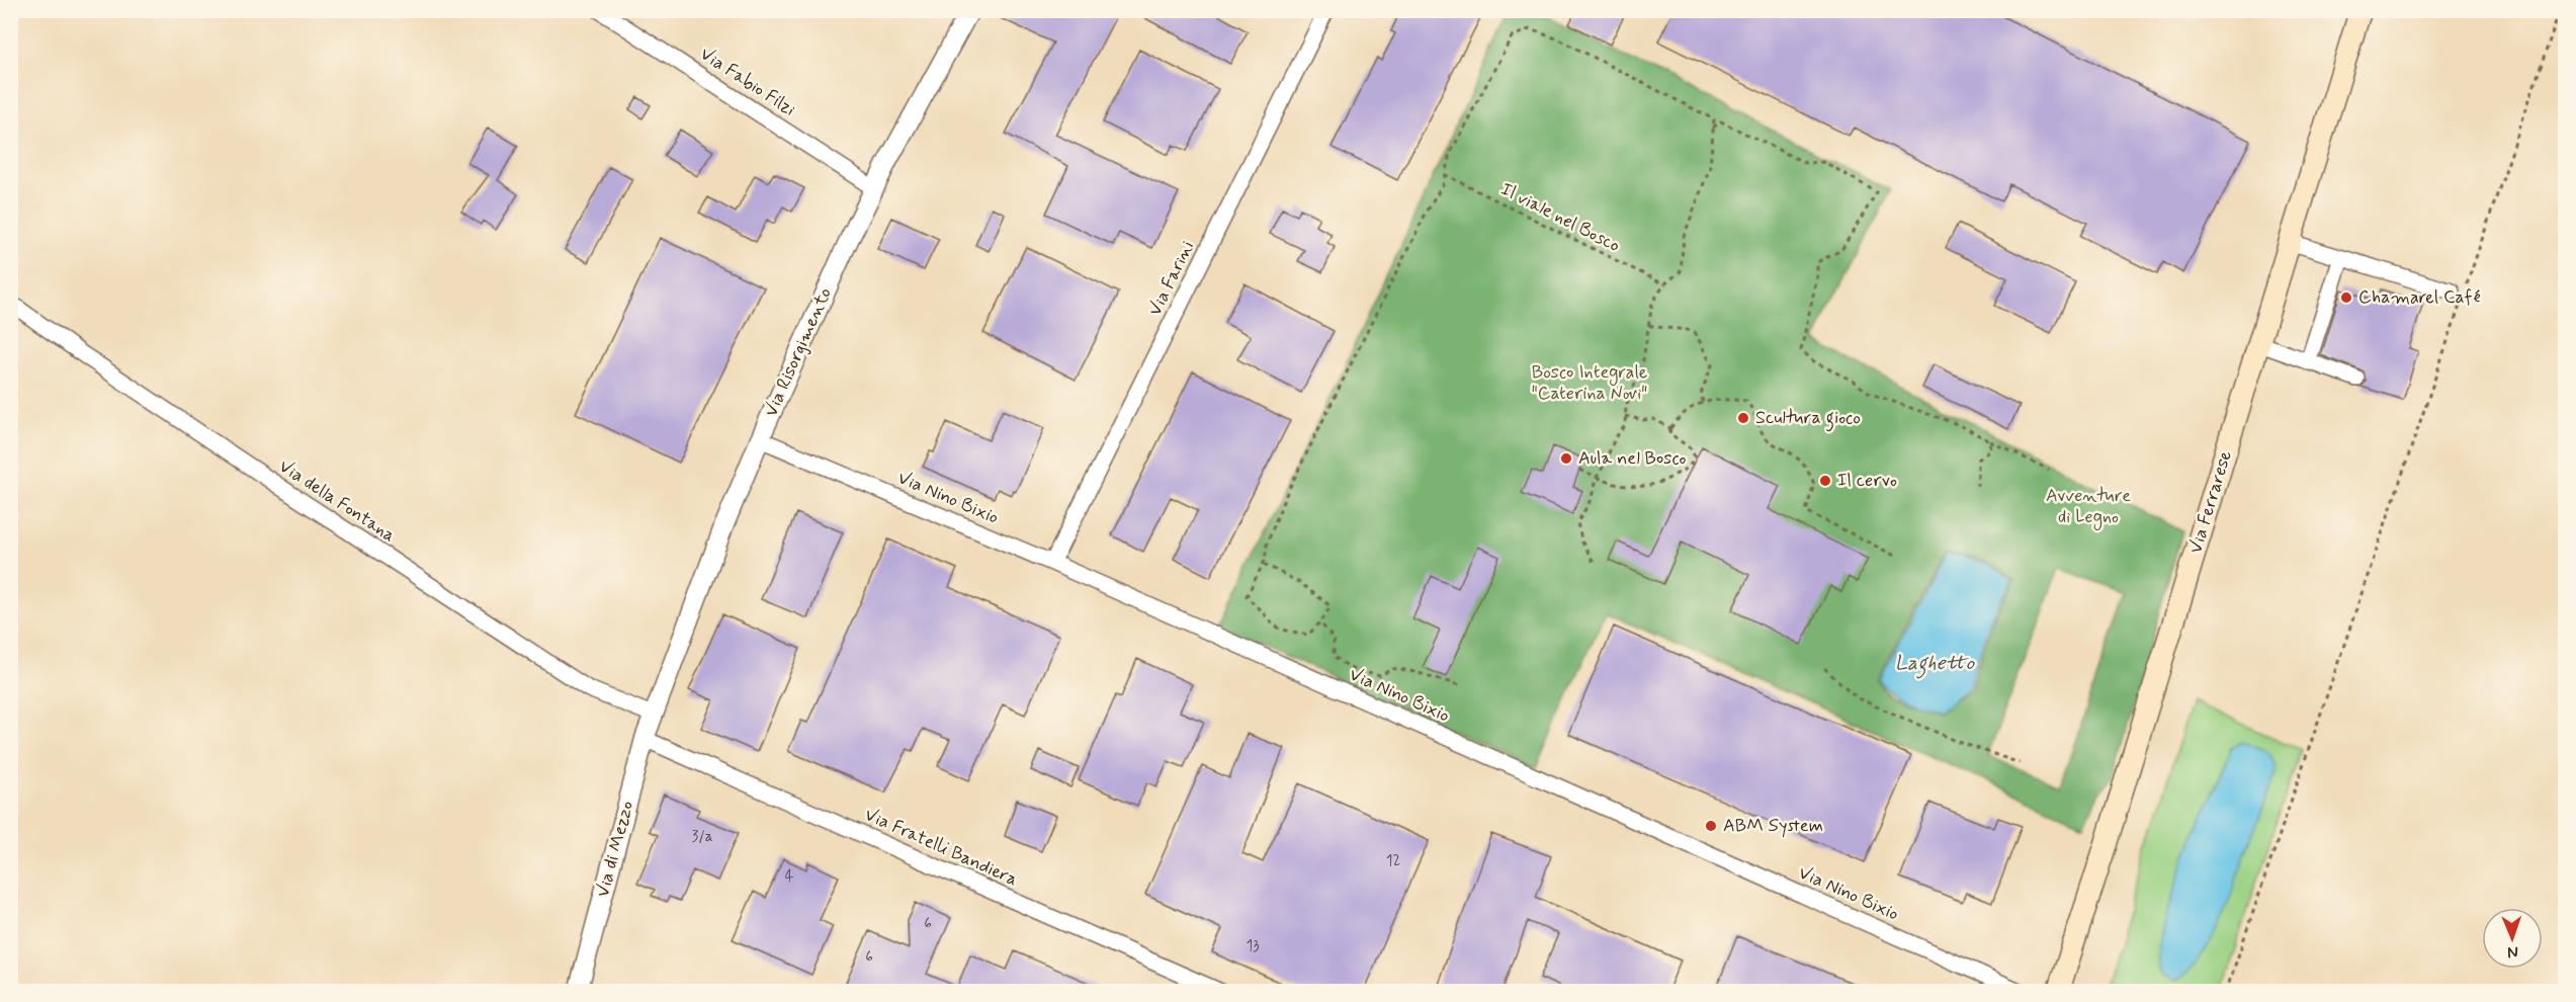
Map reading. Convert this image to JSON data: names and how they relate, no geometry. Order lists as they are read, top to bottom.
{
  "streets": {
    "main road": ["Via Ferrarese"],
    "street": [
      "Via Fabio Filzi",
      "Via Farini",
      "Via Risorgimento",
      "Via Nino Bixio",
      "Via della Fontana",
      "Via Fratelli Bandiera",
      "Via di Mezzo"
    ],
    "path": ["Il viale nel Bosco"]
  },
  "crossings": [
    ["Via Fabio Filzi", "Via Risorgimento"],
    ["Via Farini", "Via Nino Bixio"],
    ["Via Risorgimento", "Via Nino Bixio"],
    ["Via Risorgimento", "Via della Fontana"],
    ["Via Risorgimento", "Via di Mezzo"],
    ["Via della Fontana", "Via di Mezzo"],
    ["Via Fratelli Bandiera", "Via di Mezzo"]
  ],
  "water": ["Laghetto"],
  "parks": ["Bosco Integrale \"Caterina Novi\"", "Avventure di Legno"],
  "places": [
    "Chamarel Café",
    "Scultura gioco",
    "Aula nel Bosco",
    "Il cervo",
    "ABM System"
  ],
  "house_numbers": [
    "3/a",
    "12",
    "4",
    "6",
    "13",
    "6"
  ],
  "north": "bottom"
}
